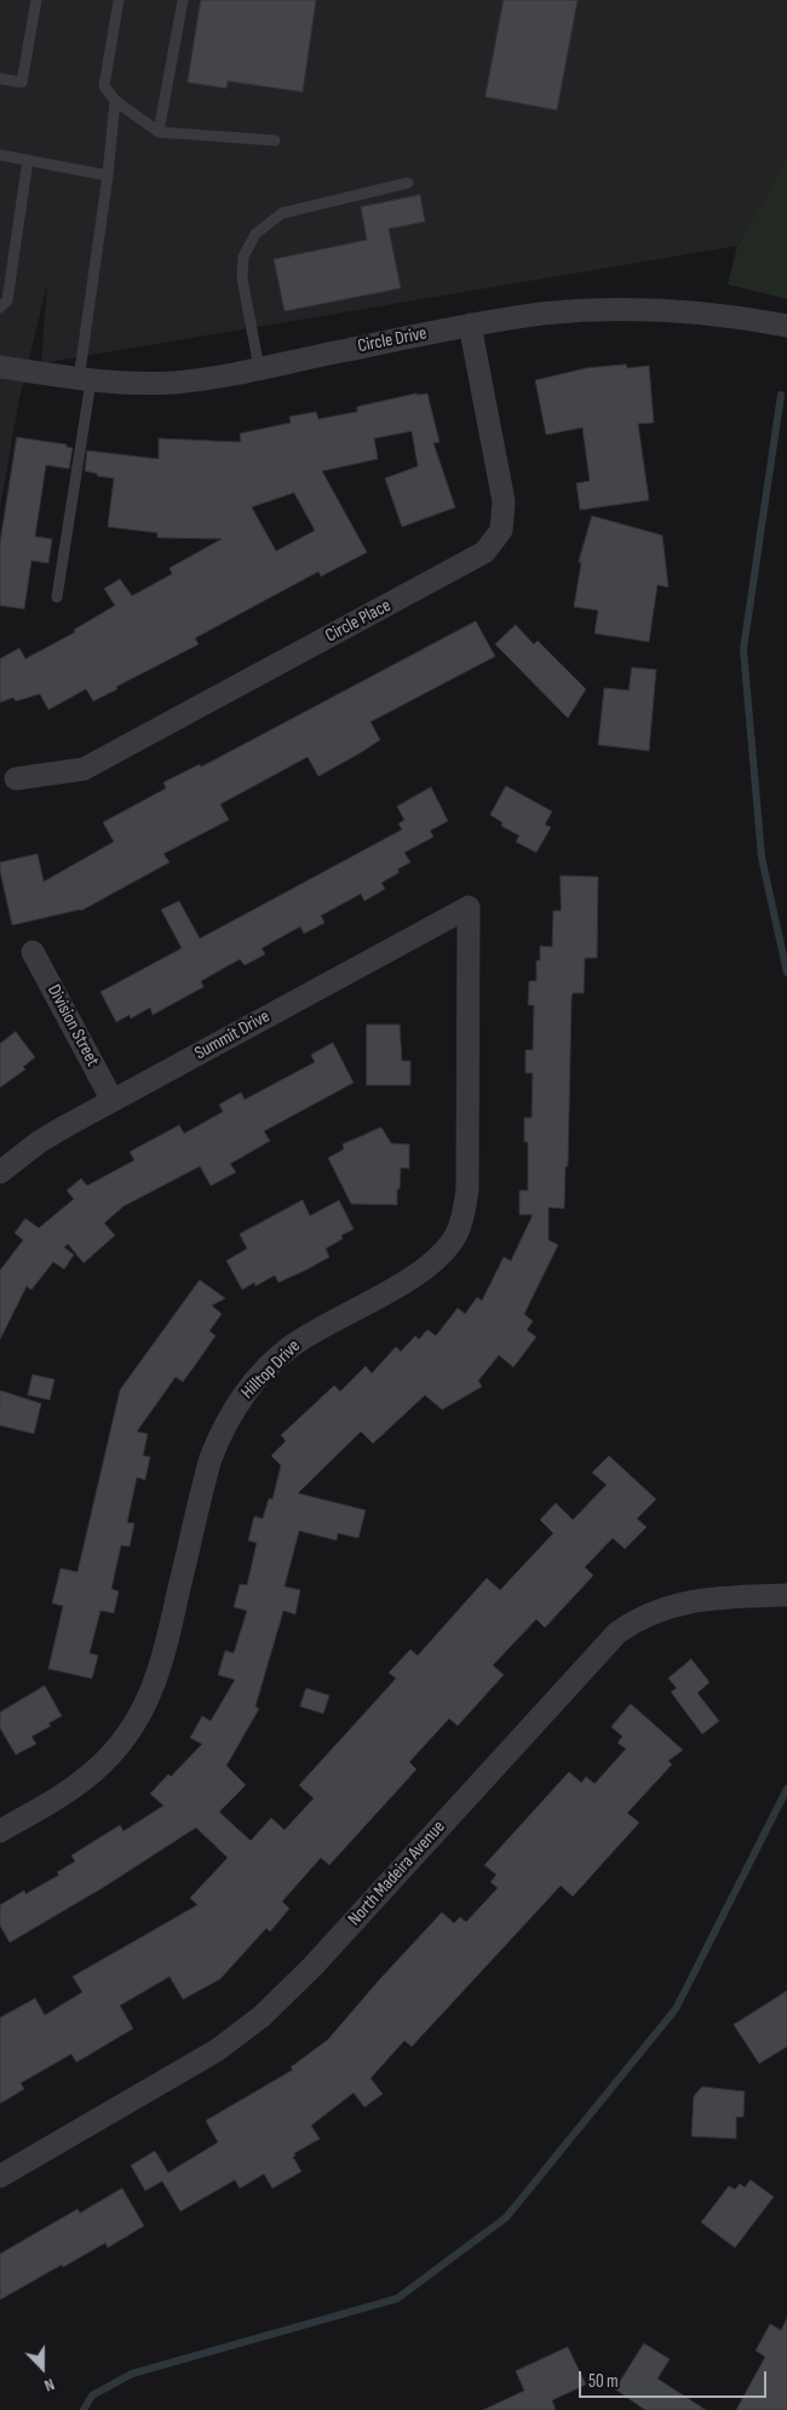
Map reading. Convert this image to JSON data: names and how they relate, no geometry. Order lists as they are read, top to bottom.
{
  "streets": {
    "street": [
      "Circle Drive",
      "Circle Place",
      "Division Street",
      "Summit Drive",
      "Hilltop Drive",
      "North Madeira Avenue"
    ]
  },
  "crossings": [
    ["Circle Drive", "Circle Place"],
    ["Division Street", "Summit Drive"],
    ["Summit Drive", "Hilltop Drive"]
  ],
  "scale_bar": "50 m",
  "north": "bottom"
}
